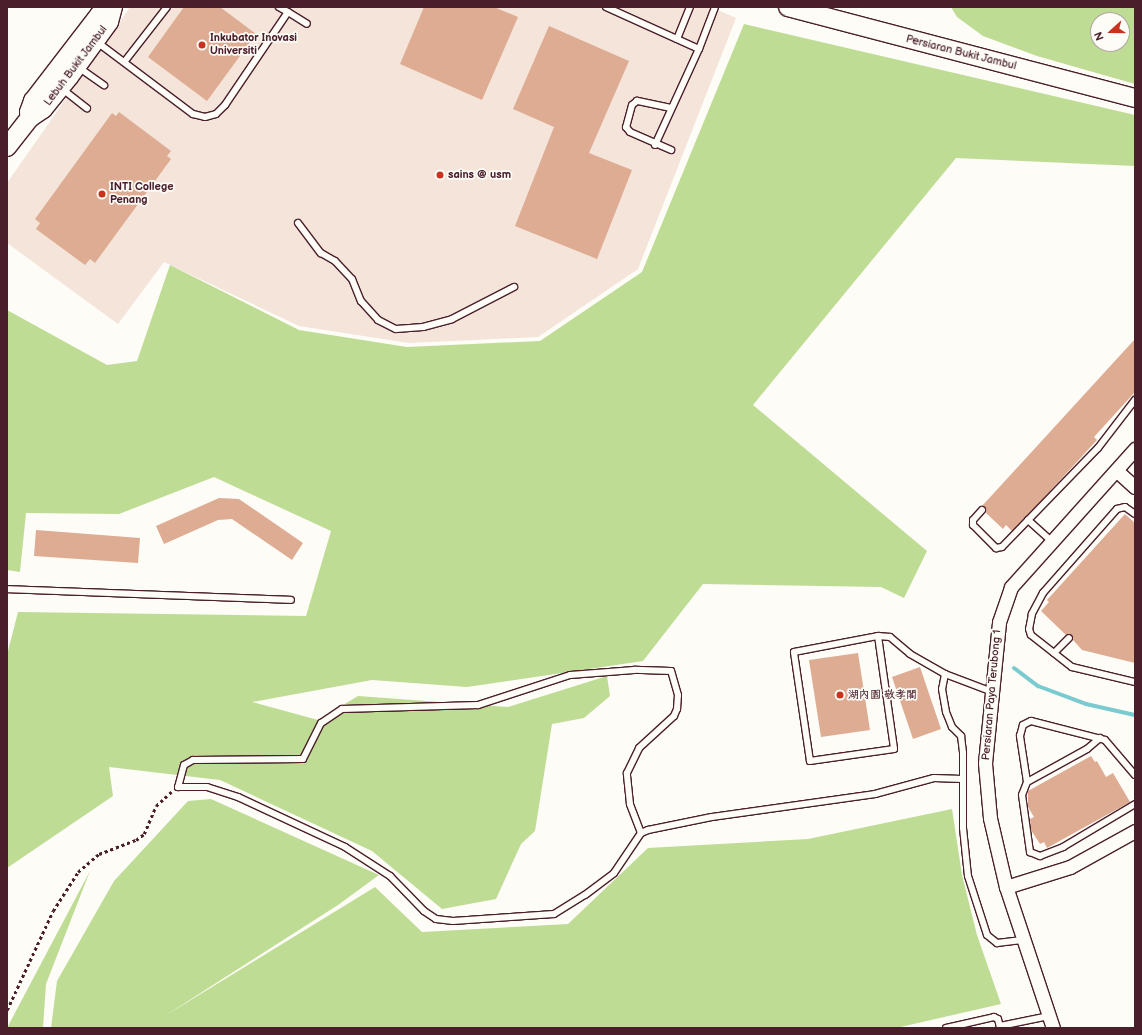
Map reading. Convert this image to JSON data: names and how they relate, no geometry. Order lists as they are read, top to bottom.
{
  "streets": {
    "street": ["Persiaran Bukit Jambul", "Lebuh Bukit Jambul", "Persiaran Paya Terubong 1"]
  },
  "places": [
    "Inkubator Inovasi Universiti",
    "sains @ usm",
    "INTI College Penang",
    "湖內園 敬孝閣"
  ],
  "north": "left"
}
